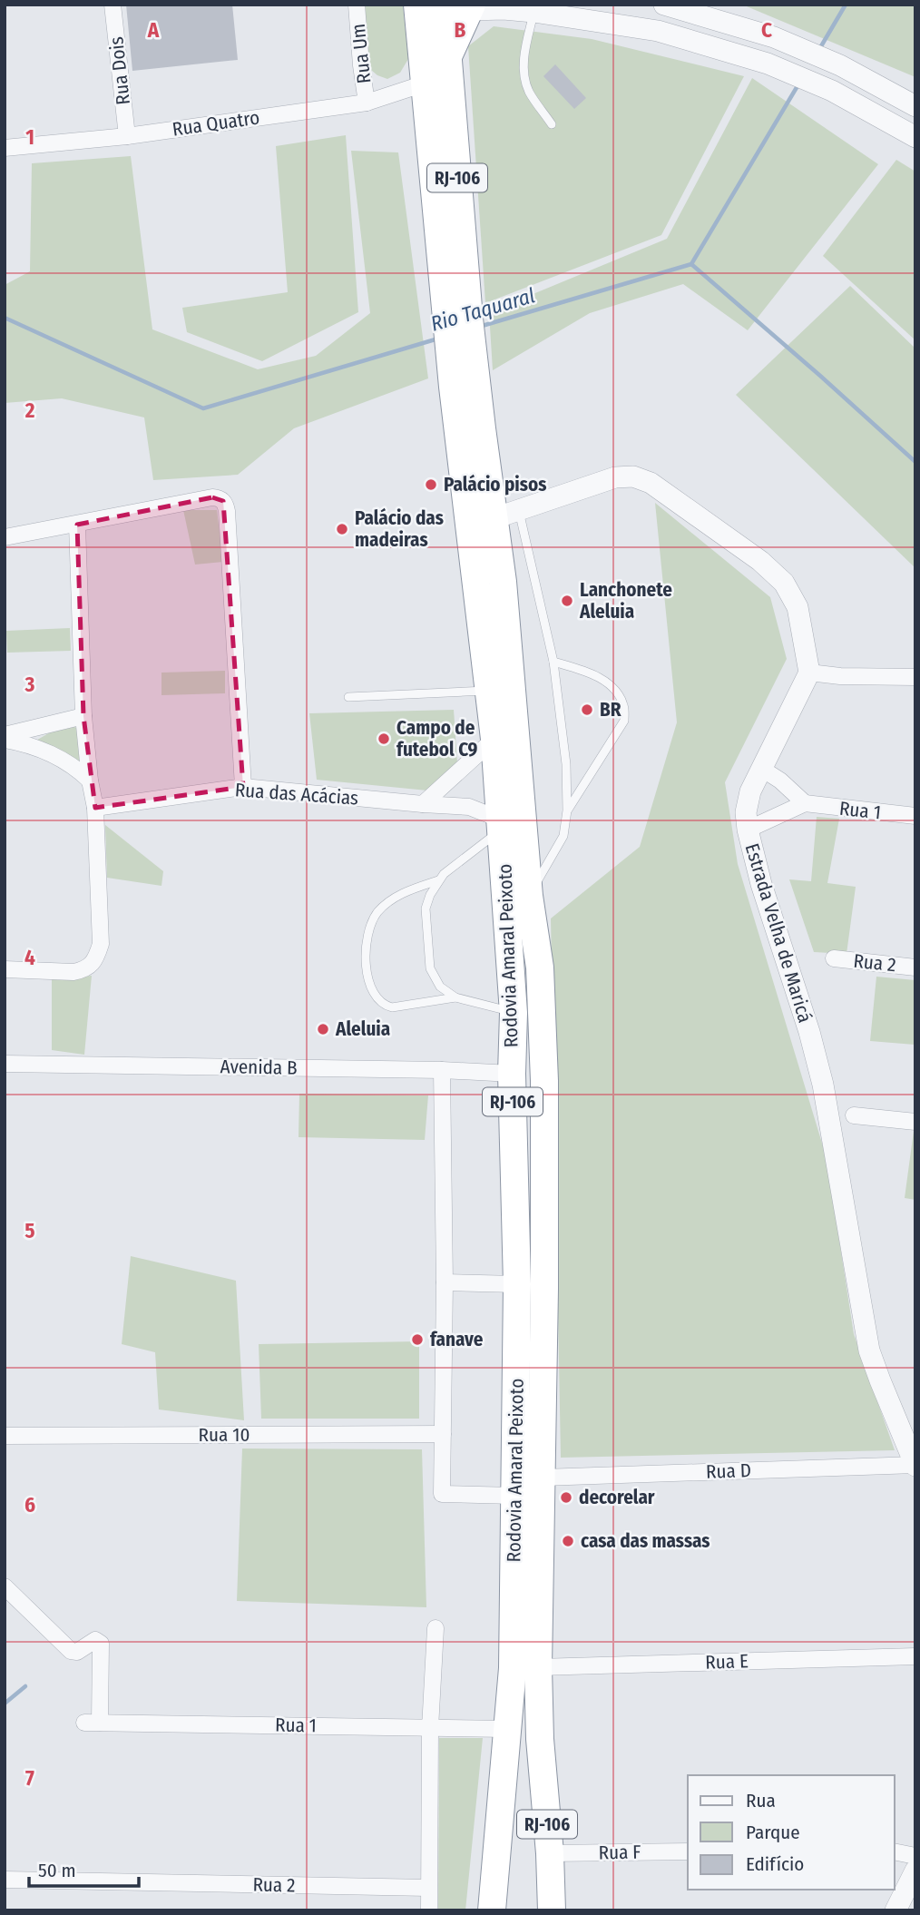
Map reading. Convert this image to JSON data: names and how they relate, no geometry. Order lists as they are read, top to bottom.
{
  "streets": {
    "highway": ["RJ-106", "Rodovia Amaral Peixoto"],
    "street": [
      "Rua Um",
      "Rua Dois",
      "Rua Quatro",
      "Rua das Acácias",
      "Rua 1",
      "Estrada Velha de Maricá",
      "Rua 2",
      "Avenida B",
      "Rua 10",
      "Rua D",
      "Rua E",
      "Rua F"
    ]
  },
  "crossings": [
    ["Rua Um", "Rua Quatro"],
    ["Rua Dois", "Rua Quatro"],
    ["Rua Quatro", "Rodovia Amaral Peixoto"],
    ["Rua das Acácias", "Rodovia Amaral Peixoto"],
    ["Rua 1", "Rodovia Amaral Peixoto"],
    ["Estrada Velha de Maricá", "Rua D"],
    ["Rodovia Amaral Peixoto", "Avenida B"],
    ["Rodovia Amaral Peixoto", "Rua D"],
    ["Rodovia Amaral Peixoto", "Rua E"],
    ["Rodovia Amaral Peixoto", "Rua F"]
  ],
  "water": ["Rio Taquaral"],
  "places": [
    "Palácio pisos",
    "Palácio das madeiras",
    "Lanchonete Aleluia",
    "BR",
    "Campo de futebol C9",
    "Aleluia",
    "fanave",
    "decorelar",
    "casa das massas"
  ],
  "legend": ["Rua", "Parque", "Edifício"],
  "scale_bar": "50 m",
  "grid": {
    "columns": ["A", "B", "C"],
    "rows": [
      "1",
      "2",
      "3",
      "4",
      "5",
      "6",
      "7"
    ]
  }
}
